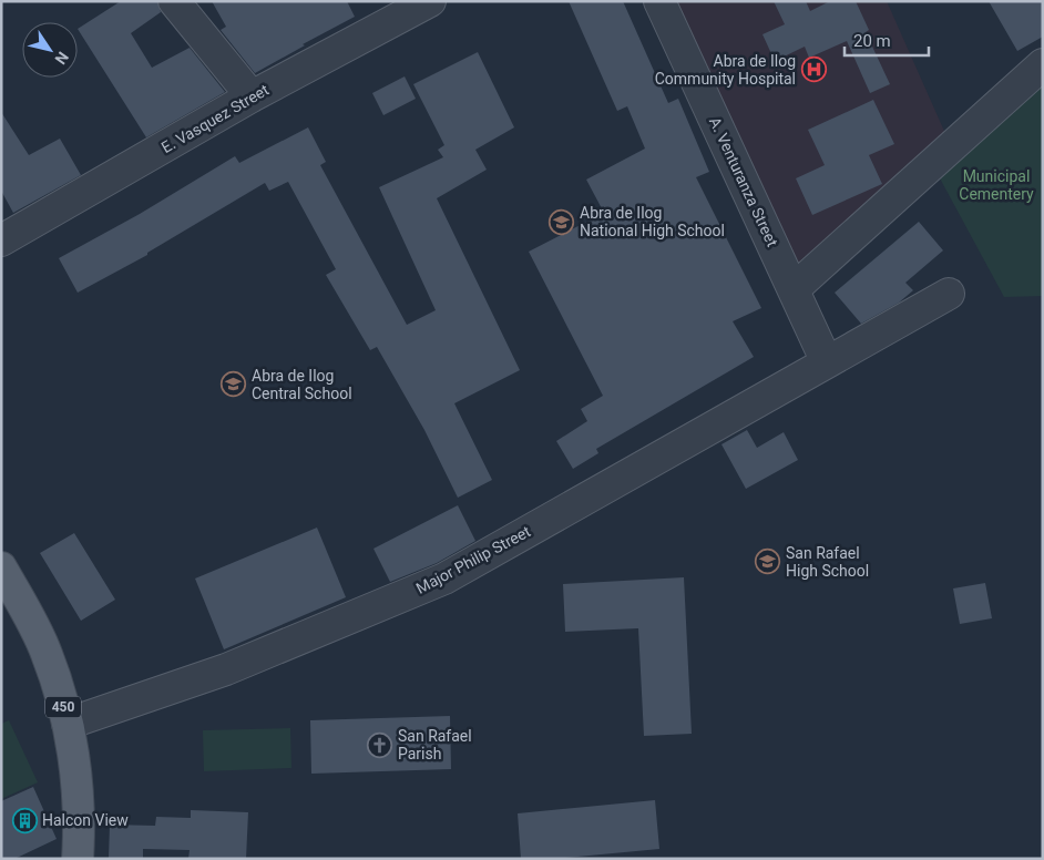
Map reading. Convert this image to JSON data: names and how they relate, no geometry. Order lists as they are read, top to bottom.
{
  "streets": {
    "main road": ["450"],
    "street": ["E. Vasquez Street", "A. Venturanza Street", "Major Philip Street"]
  },
  "crossings": [
    ["A. Venturanza Street", "Major Philip Street"],
    ["Major Philip Street", "450"]
  ],
  "parks": ["Municipal Cementery"],
  "places": {
    "hospital": ["Abra de Ilog Community Hospital"],
    "school or university": ["Abra de Ilog National High School", "Abra de Ilog Central School", "San Rafael High School"],
    "church": ["San Rafael Parish"],
    "building": ["Halcon View"]
  },
  "scale_bar": "20 m",
  "north": "bottom right"
}
